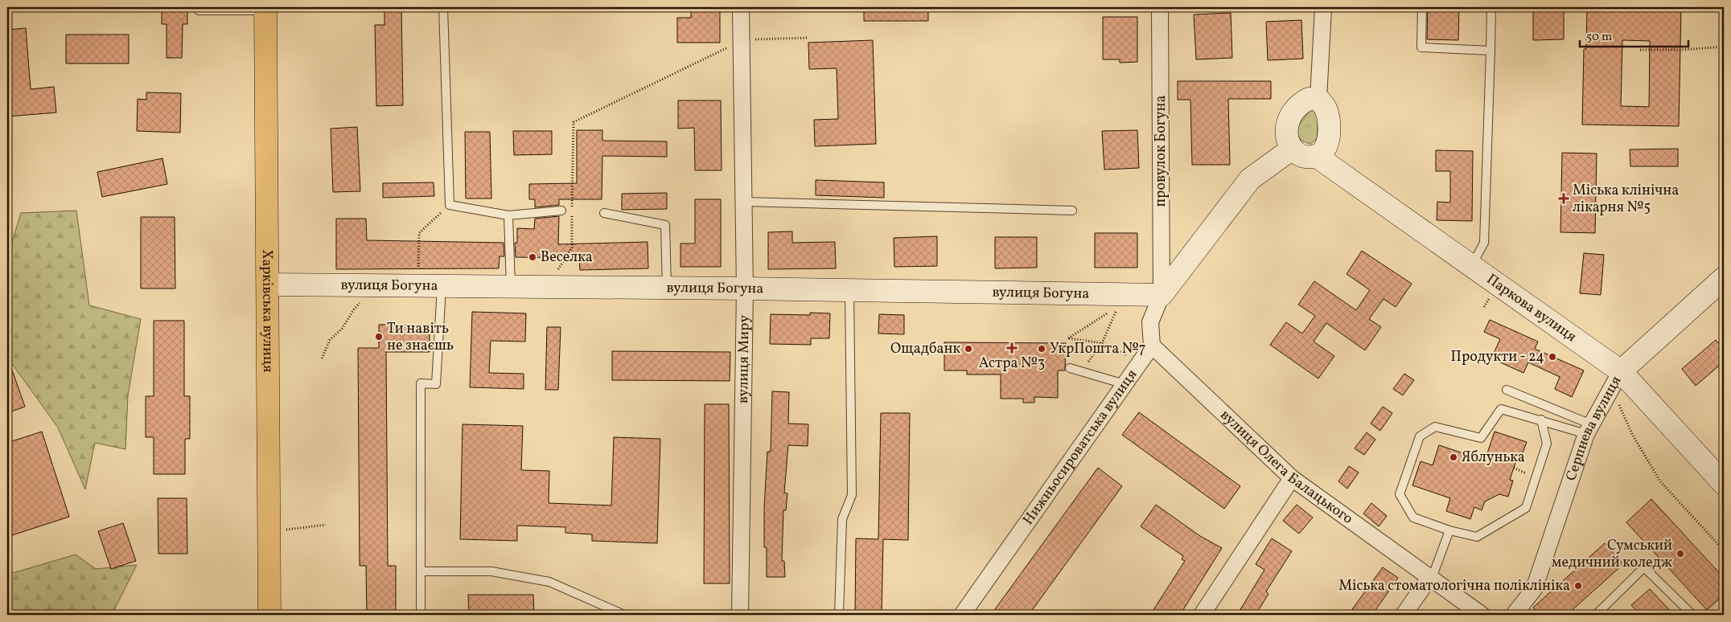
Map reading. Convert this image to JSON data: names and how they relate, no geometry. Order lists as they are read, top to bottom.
{
  "streets": {
    "main road": [
      "вулиця Богуна",
      "Паркова вулиця",
      "Харківська вулиця",
      "Серпнева вулиця"
    ],
    "street": [
      "провулок Богуна",
      "вулиця Миру",
      "Нижньосироватська вулиця",
      "вулиця Олега Балацького"
    ]
  },
  "crossings": [
    ["провулок Богуна", "вулиця Богуна"],
    ["вулиця Богуна", "Харківська вулиця"],
    ["вулиця Богуна", "вулиця Миру"],
    ["Паркова вулиця", "Серпнева вулиця"],
    ["Нижньосироватська вулиця", "вулиця Олега Балацького"]
  ],
  "places": {
    "health": ["Міська клінічна лікарня №5", "Астра №3"],
    "other": [
      "Веселка",
      "Ти навіть не знаєшь",
      "Ощадбанк",
      "УкрПошта №7",
      "Продукти - 24",
      "Яблунька",
      "Сумський медичний коледж",
      "Міська стоматологічна поліклініка"
    ]
  },
  "scale_bar": "50 m"
}
